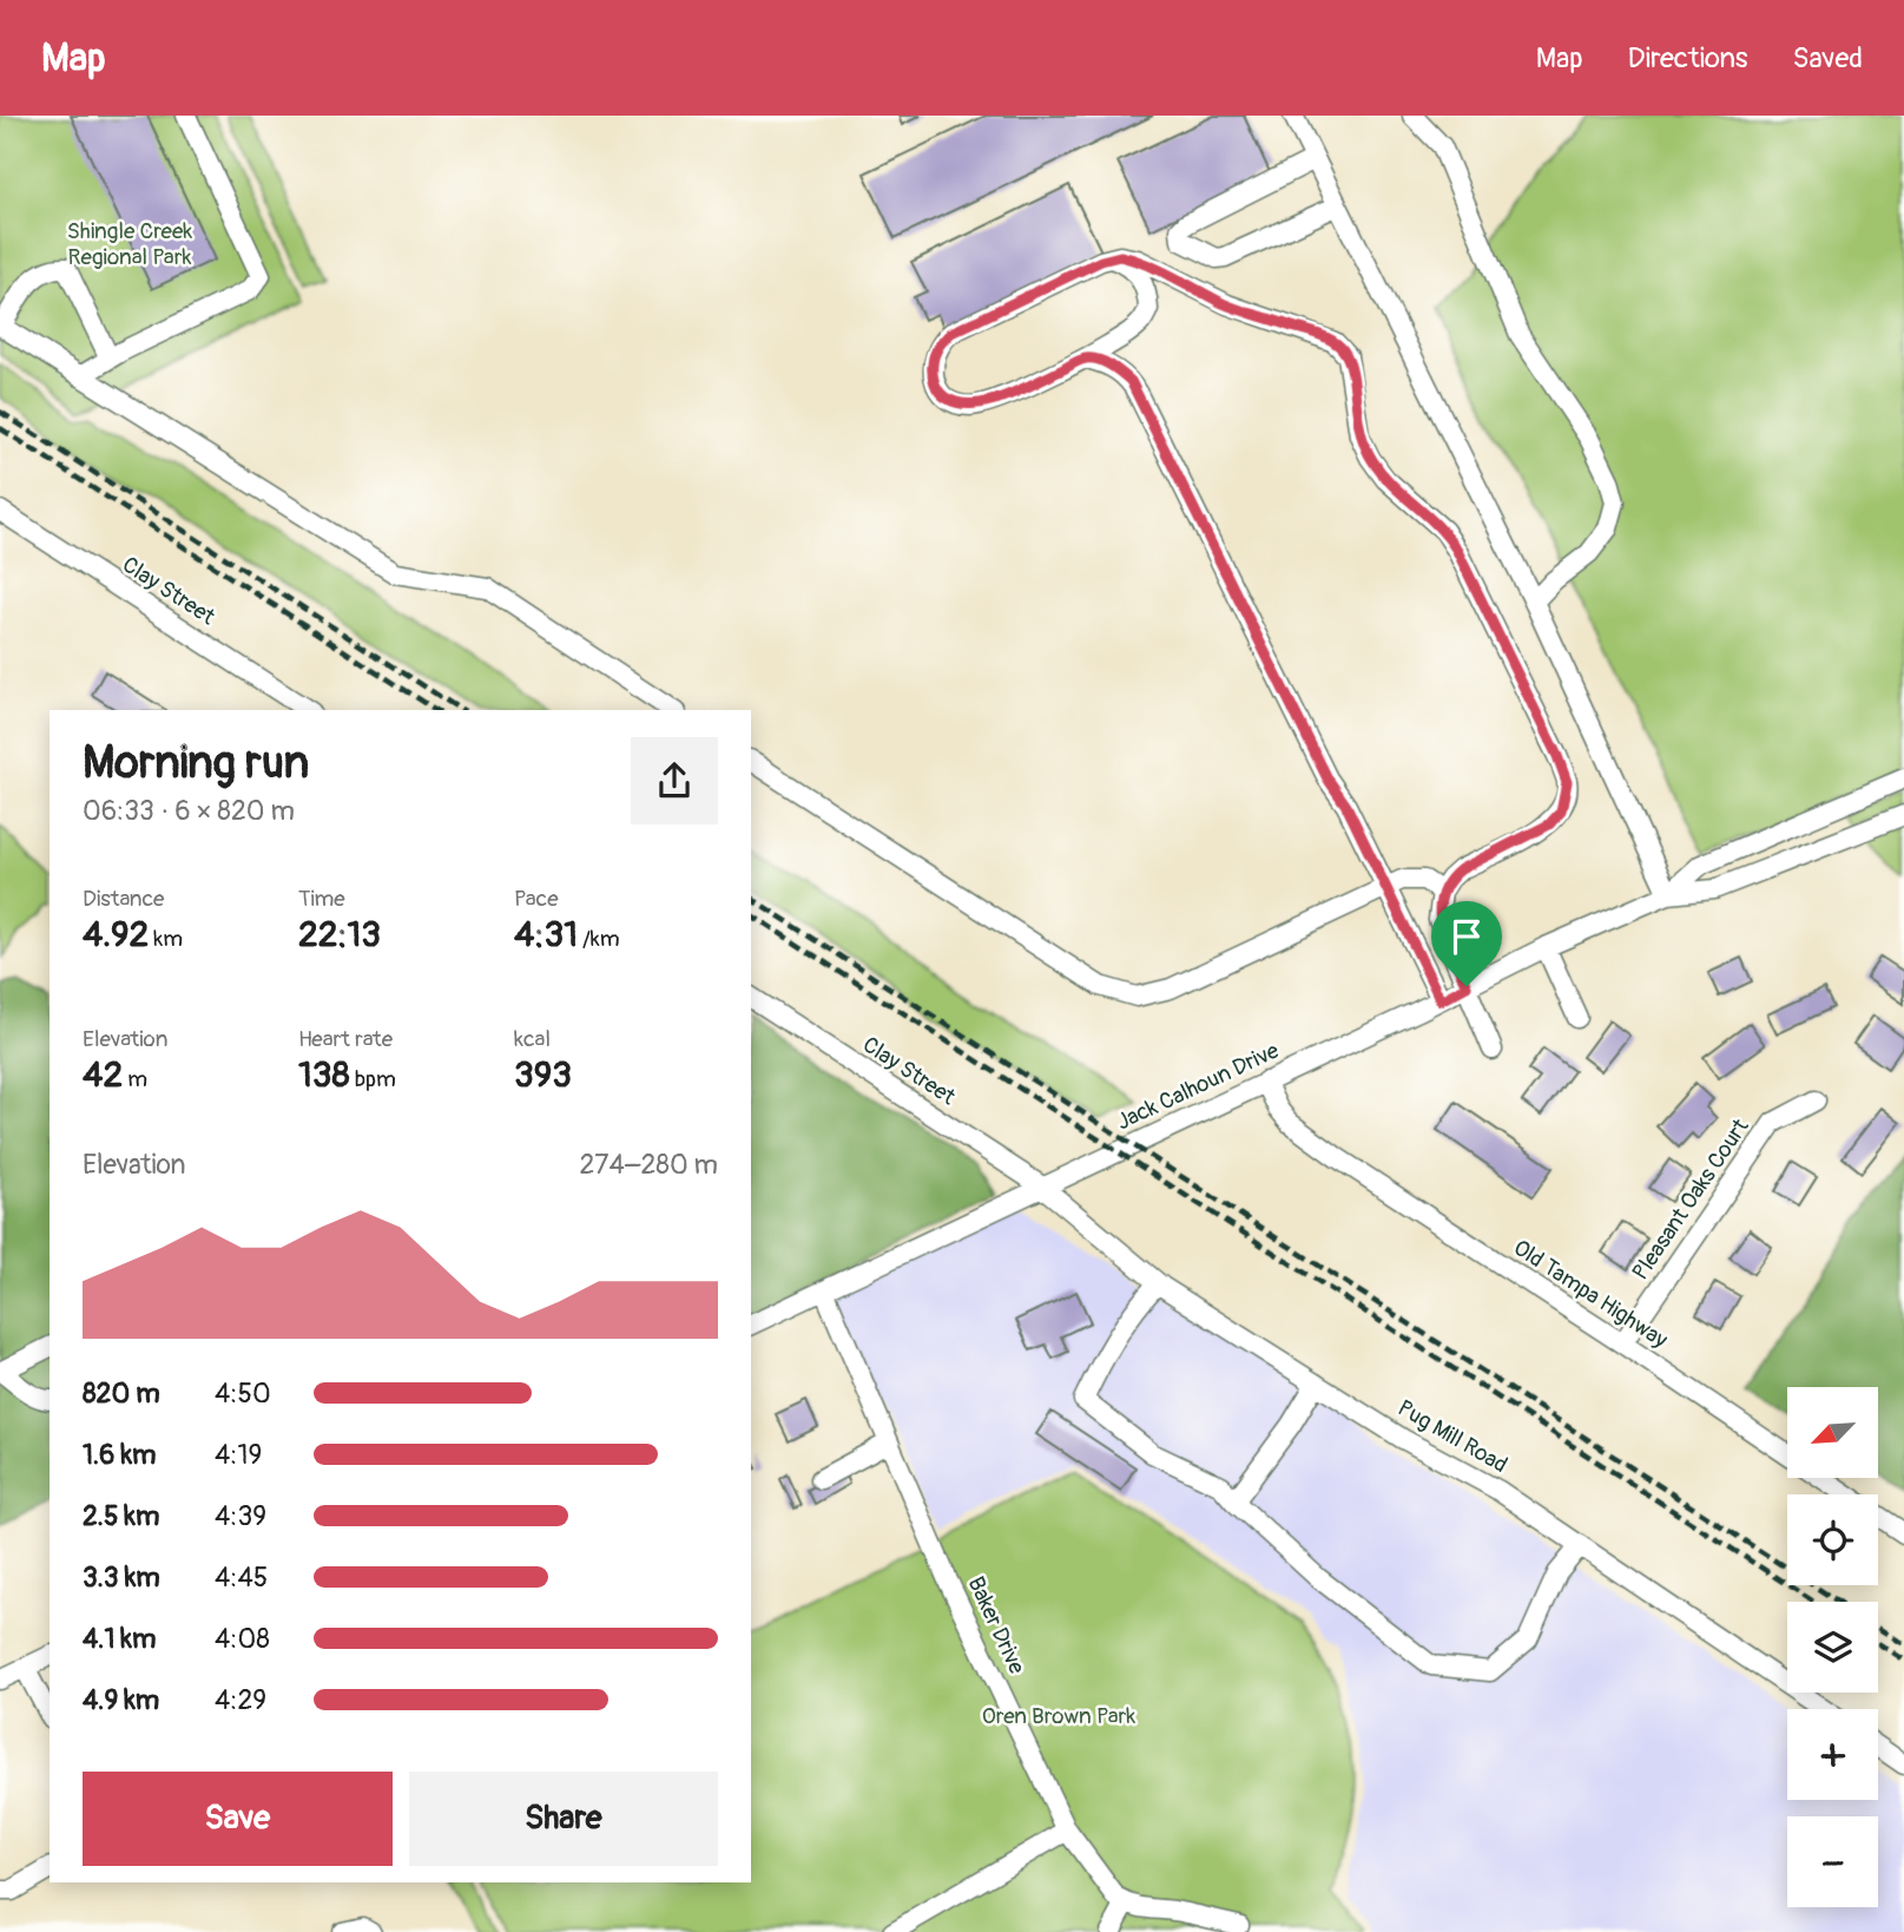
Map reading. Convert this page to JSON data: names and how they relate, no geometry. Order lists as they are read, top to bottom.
{
  "streets": {
    "street": [
      "Clay Street",
      "Jack Calhoun Drive",
      "Pleasant Oaks Court",
      "Old Tampa Highway",
      "Pug Mill Road",
      "Baker Drive"
    ]
  },
  "crossings": [
    ["Clay Street", "Jack Calhoun Drive"],
    ["Clay Street", "Pug Mill Road"],
    ["Jack Calhoun Drive", "Old Tampa Highway"],
    ["Jack Calhoun Drive", "Pug Mill Road"],
    ["Jack Calhoun Drive", "Baker Drive"],
    ["Pleasant Oaks Court", "Old Tampa Highway"]
  ],
  "parks": ["Shingle Creek Regional Park", "Oren Brown Park"],
  "north": "bottom left",
  "page": {
    "header": "Map",
    "nav": ["Map", "Directions", "Saved"],
    "heading": ["Morning run", "06:33 · 6 × 820 m"],
    "stats": [
      ["Distance", "4.92 km"],
      ["Time", "22:13"],
      ["Pace", "4:31 /km"],
      ["Elevation", "42 m"],
      ["Heart rate", "138 bpm"],
      ["kcal", "393"]
    ],
    "chart": ["Elevation", "274–280 m"],
    "list": [
      {
        "name": "820 m",
        "note": "4:50"
      },
      {
        "name": "1.6 km",
        "note": "4:19"
      },
      {
        "name": "2.5 km",
        "note": "4:39"
      },
      {
        "name": "3.3 km",
        "note": "4:45"
      },
      {
        "name": "4.1 km",
        "note": "4:08"
      },
      {
        "name": "4.9 km",
        "note": "4:29"
      }
    ],
    "map_buttons": ["+", "−"],
    "buttons": ["Save", "Share"]
  }
}
